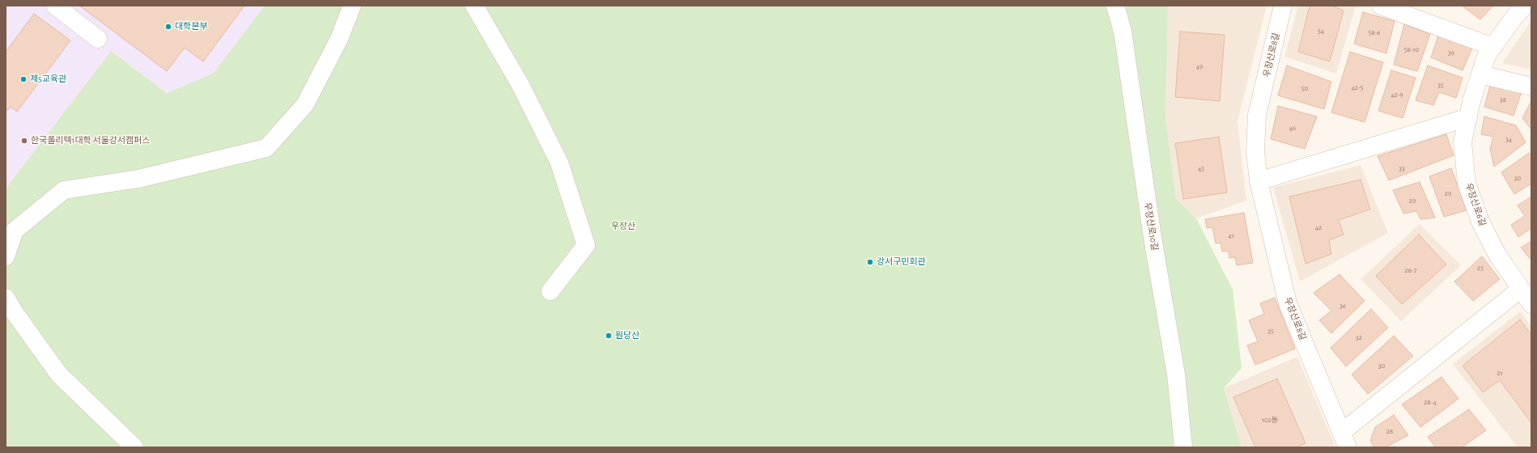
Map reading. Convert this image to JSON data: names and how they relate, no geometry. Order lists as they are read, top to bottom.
{
  "streets": {
    "street": ["우장산로8길", "우장산로6길", "우장산로10길"]
  },
  "crossings": [
    ["우장산로8길", "우장산로6길"]
  ],
  "parks": ["우장산"],
  "places": [
    "대학본부",
    "제5교육관",
    "한국폴리텍1대학 서울강서캠퍼스",
    "강서구민회관",
    "원당산"
  ],
  "house_numbers": [
    "54",
    "58-6",
    "58-10",
    "39",
    "49",
    "35",
    "42-5",
    "50",
    "42-9",
    "38",
    "46",
    "34",
    "45",
    "33",
    "30",
    "29",
    "29",
    "42",
    "41",
    "25",
    "28-7",
    "36",
    "35",
    "32",
    "30",
    "21",
    "28-4",
    "102동",
    "28"
  ]
}
